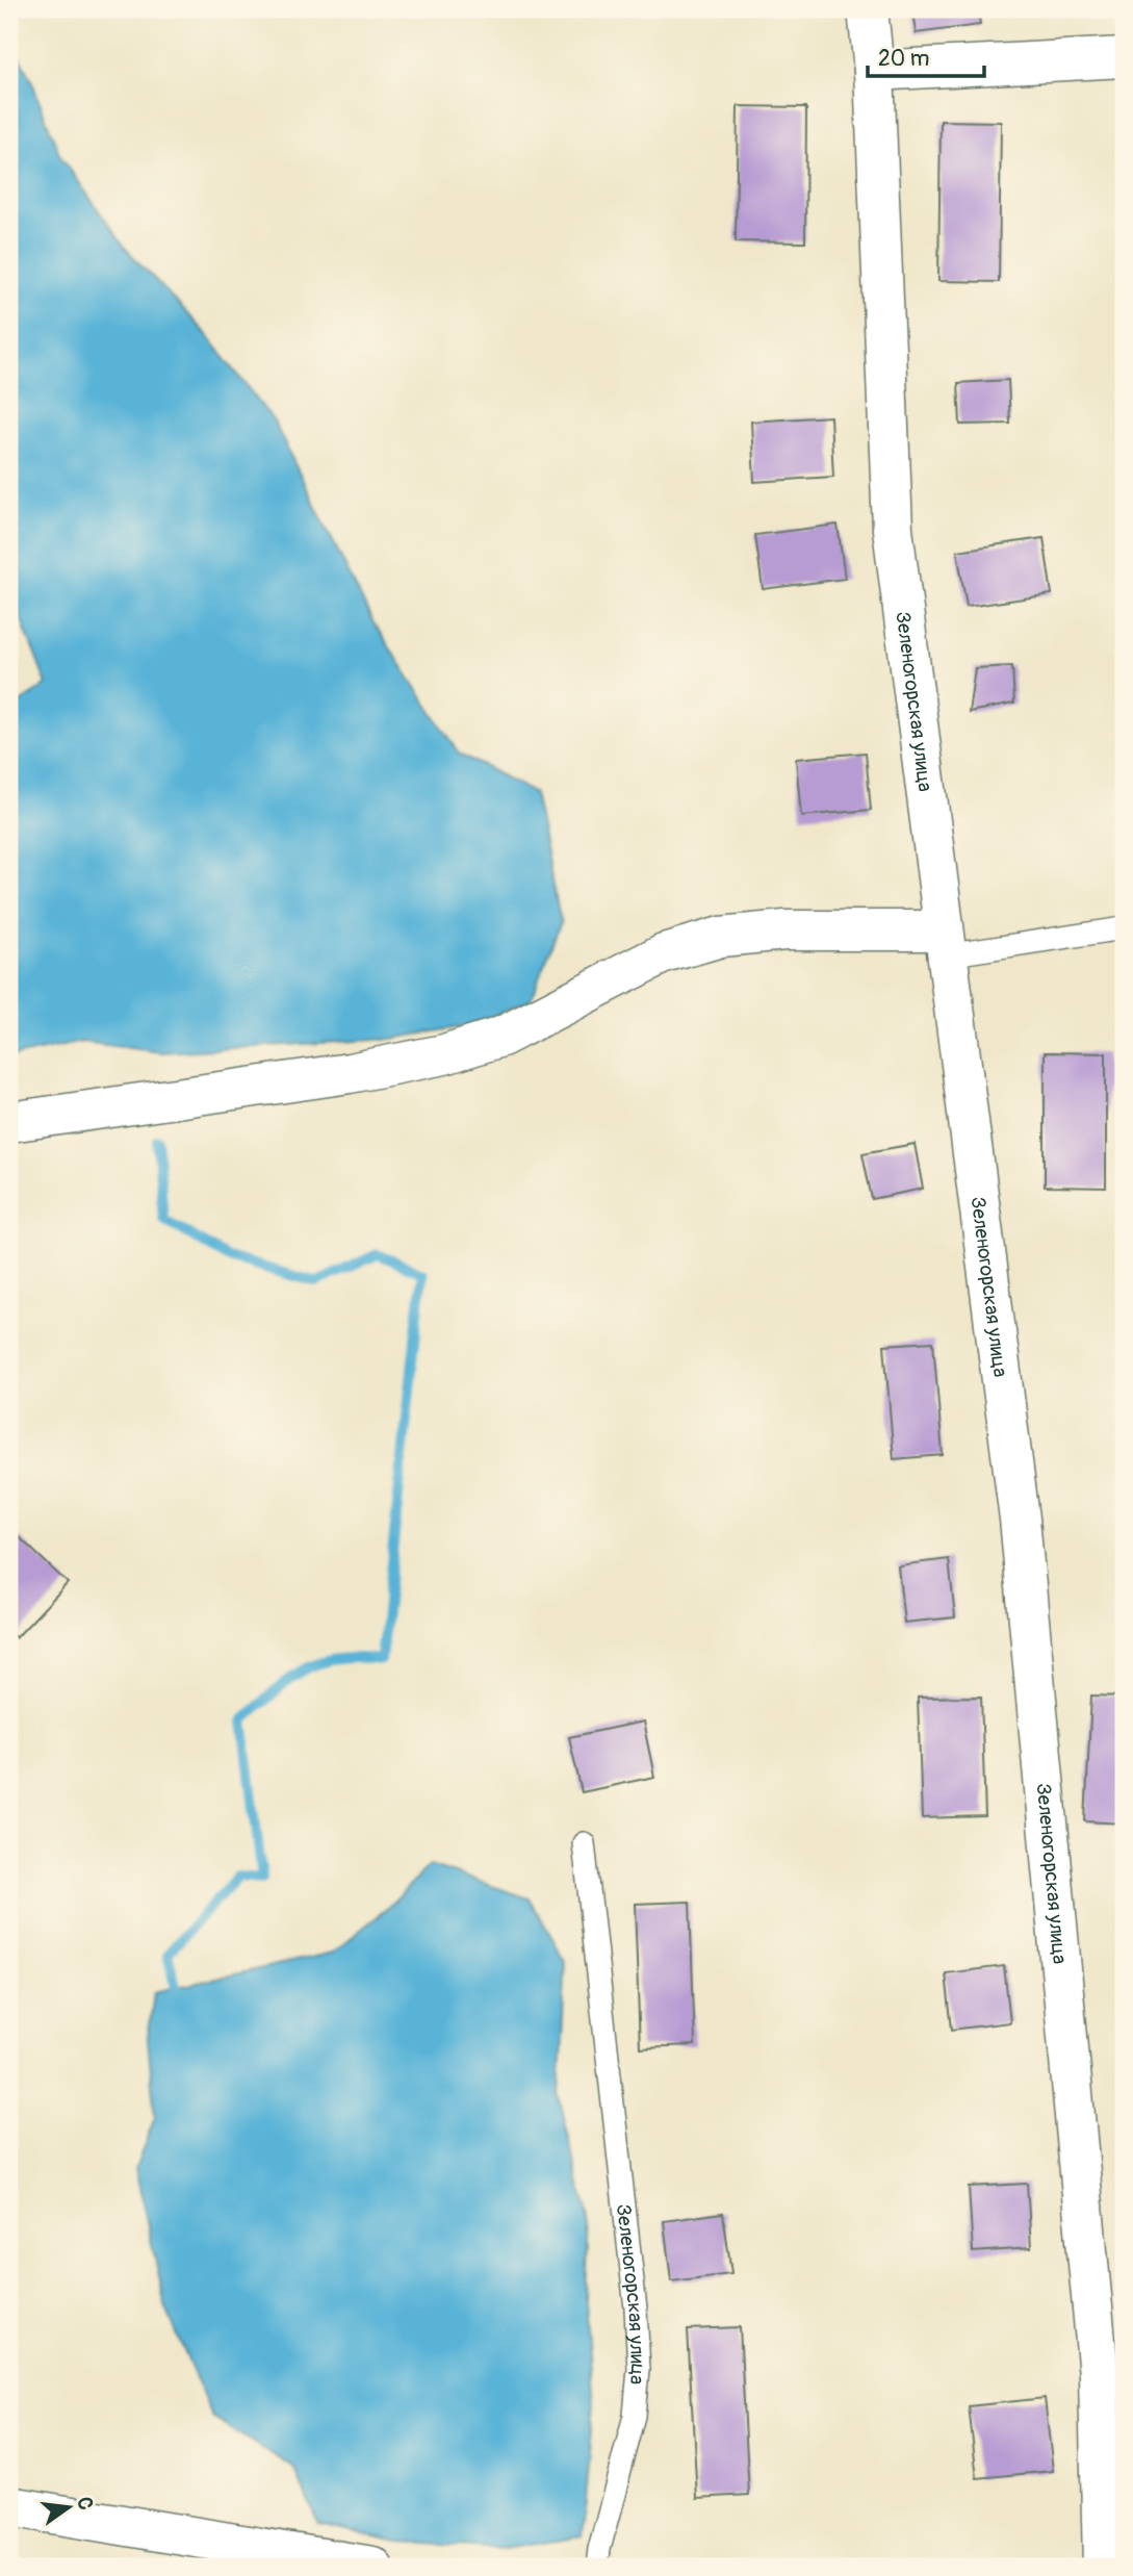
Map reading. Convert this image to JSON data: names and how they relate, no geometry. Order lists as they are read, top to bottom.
{
  "streets": {
    "street": ["Зеленогорская улица"]
  },
  "scale_bar": "20 m",
  "north": "right"
}
